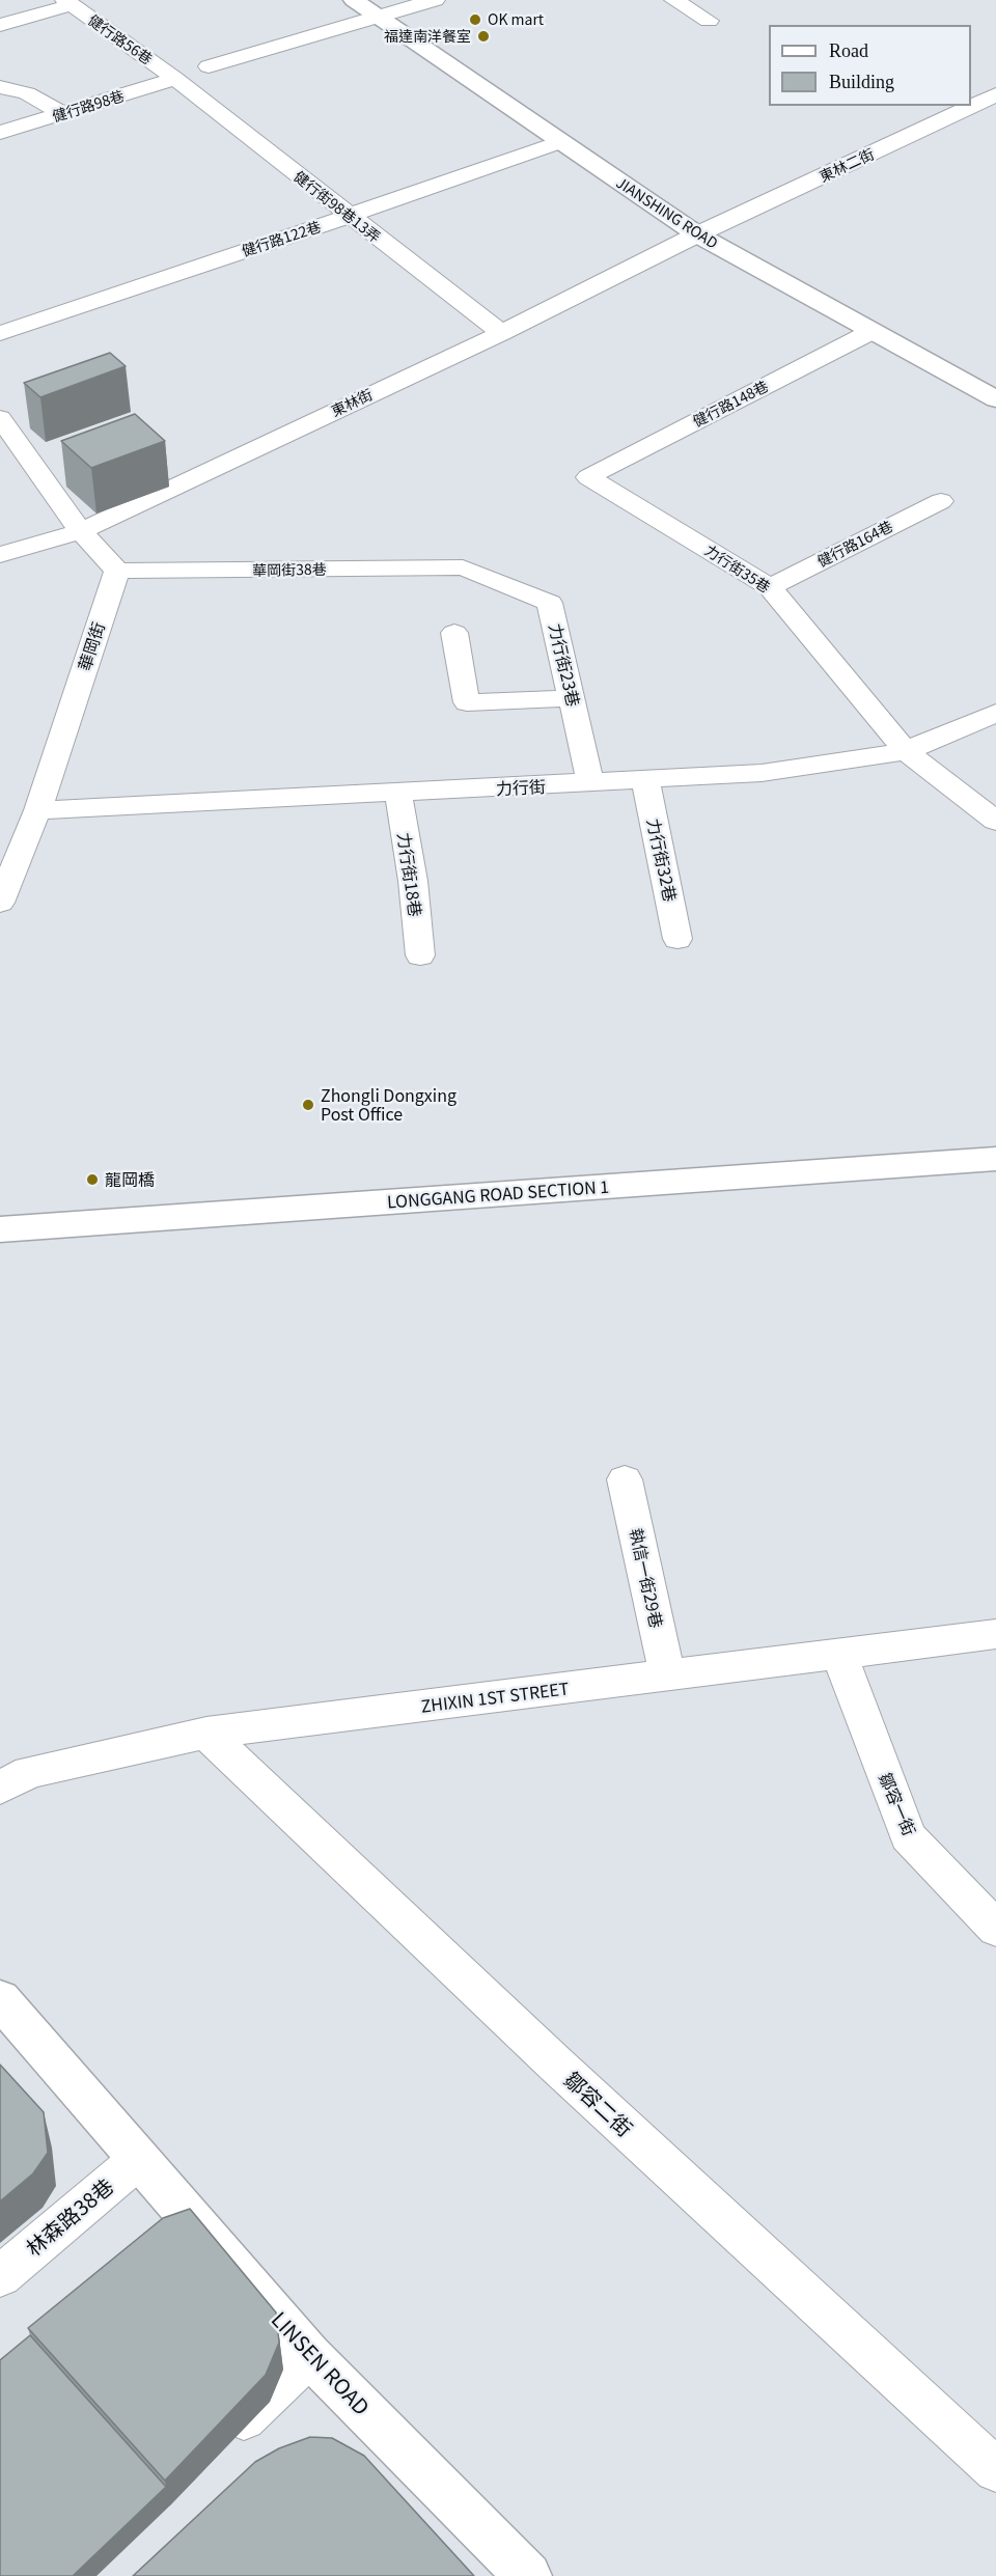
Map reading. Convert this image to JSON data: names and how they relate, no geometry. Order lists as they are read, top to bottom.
{
  "streets": {
    "street": ["JIANSHING ROAD", "LONGGANG ROAD SECTION 1", "LINSEN ROAD"],
    "lane": [
      "健行路56巷",
      "健行路98巷",
      "東林二街",
      "健行街98巷13弄",
      "健行路122巷",
      "東林街",
      "健行路148巷",
      "健行路164巷",
      "力行街35巷",
      "華岡街38巷",
      "華岡街",
      "力行街23巷",
      "力行街",
      "力行街32巷",
      "力行街18巷",
      "執信一街29巷",
      "ZHIXIN 1ST STREET",
      "鄒容一街",
      "鄒容二街",
      "林森路38巷"
    ]
  },
  "crossings": [
    ["健行路56巷", "健行路98巷"],
    ["健行路56巷", "健行街98巷13弄"],
    ["健行路98巷", "健行街98巷13弄"],
    ["東林二街", "JIANSHING ROAD"],
    ["東林二街", "東林街"],
    ["健行街98巷13弄", "健行路122巷"],
    ["健行街98巷13弄", "東林街"],
    ["JIANSHING ROAD", "健行路122巷"],
    ["JIANSHING ROAD", "東林街"],
    ["JIANSHING ROAD", "健行路148巷"],
    ["健行路148巷", "力行街35巷"],
    ["健行路164巷", "力行街35巷"],
    ["力行街35巷", "力行街"],
    ["華岡街38巷", "華岡街"],
    ["華岡街38巷", "力行街23巷"],
    ["華岡街", "力行街"],
    ["力行街23巷", "力行街"],
    ["力行街", "力行街32巷"],
    ["力行街", "力行街18巷"],
    ["執信一街29巷", "ZHIXIN 1ST STREET"],
    ["ZHIXIN 1ST STREET", "鄒容一街"],
    ["ZHIXIN 1ST STREET", "鄒容二街"],
    ["林森路38巷", "LINSEN ROAD"]
  ],
  "places": [
    "OK mart",
    "福達南洋餐室",
    "Zhongli Dongxing Post Office",
    "龍岡橋"
  ],
  "legend": ["Road", "Building"]
}
